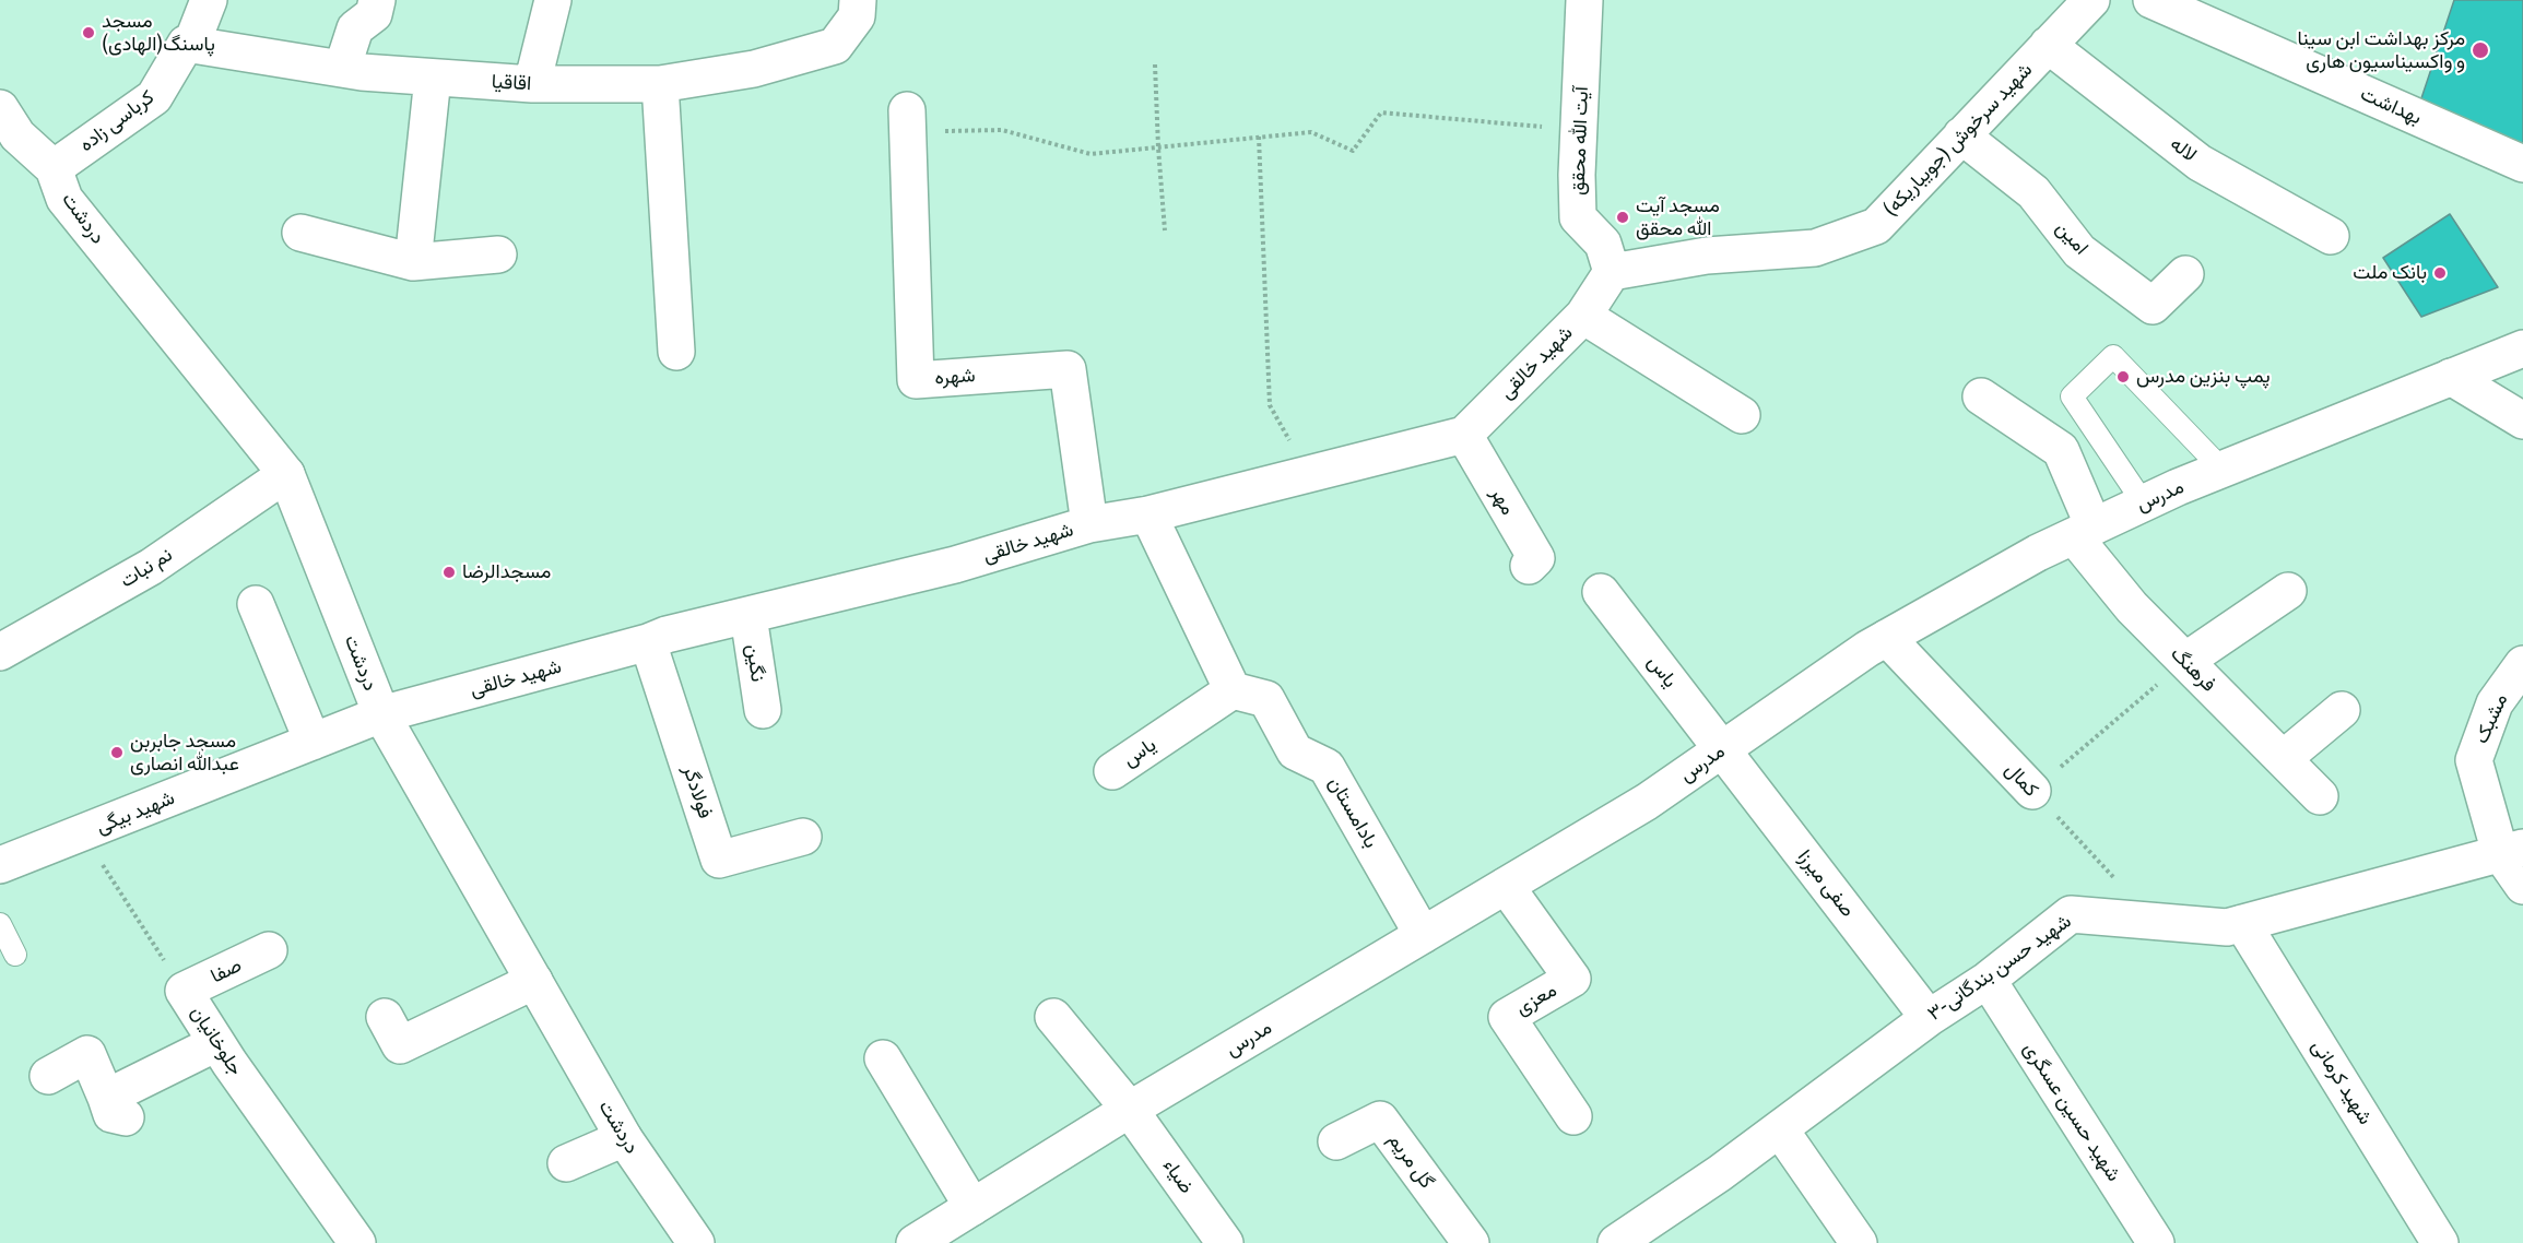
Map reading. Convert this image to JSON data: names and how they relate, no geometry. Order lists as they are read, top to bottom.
{
  "streets": {
    "street": [
      "اقاقیا",
      "بهداشت",
      "کرباسی زاده",
      "شهید سرخوش (جویباریکه)",
      "آیت الله محقق",
      "لاله",
      "دردشت",
      "امین",
      "شهید خالقی",
      "شهره",
      "مدرس",
      "مهر",
      "نم نبات",
      "نگین",
      "فرهنگ",
      "یاس",
      "مشبک",
      "کمال",
      "فولادگر",
      "شهید بیگی",
      "بادامستان",
      "صفی میرزا",
      "۳-شهید حسن بندگانی",
      "صفا",
      "معزی",
      "جلوخانیان",
      "شهید کرمانی",
      "شهید حسین عسگری",
      "گل مریم",
      "ضیاء"
    ]
  },
  "crossings": [
    ["اقاقیا", "کرباسی زاده"],
    ["کرباسی زاده", "دردشت"],
    ["شهید سرخوش (جویباریکه)", "آیت الله محقق"],
    ["شهید سرخوش (جویباریکه)", "لاله"],
    ["شهید سرخوش (جویباریکه)", "امین"],
    ["شهید سرخوش (جویباریکه)", "شهید خالقی"],
    ["آیت الله محقق", "شهید خالقی"],
    ["دردشت", "شهید خالقی"],
    ["دردشت", "نم نبات"],
    ["دردشت", "شهید بیگی"],
    ["شهید خالقی", "شهره"],
    ["شهید خالقی", "مهر"],
    ["شهید خالقی", "نگین"],
    ["شهید خالقی", "فولادگر"],
    ["شهید خالقی", "شهید بیگی"],
    ["مدرس", "فرهنگ"],
    ["مدرس", "یاس"],
    ["مدرس", "کمال"],
    ["مدرس", "بادامستان"],
    ["مدرس", "صفی میرزا"],
    ["مدرس", "معزی"],
    ["مدرس", "ضیاء"],
    ["یاس", "بادامستان"],
    ["یاس", "صفی میرزا"],
    ["مشبک", "۳-شهید حسن بندگانی"],
    ["کمال", "۳-شهید حسن بندگانی"],
    ["شهید بیگی", "جلوخانیان"],
    ["صفی میرزا", "۳-شهید حسن بندگانی"],
    ["۳-شهید حسن بندگانی", "شهید کرمانی"],
    ["۳-شهید حسن بندگانی", "شهید حسین عسگری"],
    ["صفا", "جلوخانیان"]
  ],
  "places": [
    "مسجد پاسنگ(الهادی)",
    "مرکز بهداشت ابن سینا و واکسیناسیون هاری",
    "مسجد آیت الله محقق",
    "بانک ملت",
    "پمپ بنزین مدرس",
    "مسجدالرضا",
    "مسجد جابربن عبدالله انصاری"
  ]
}
